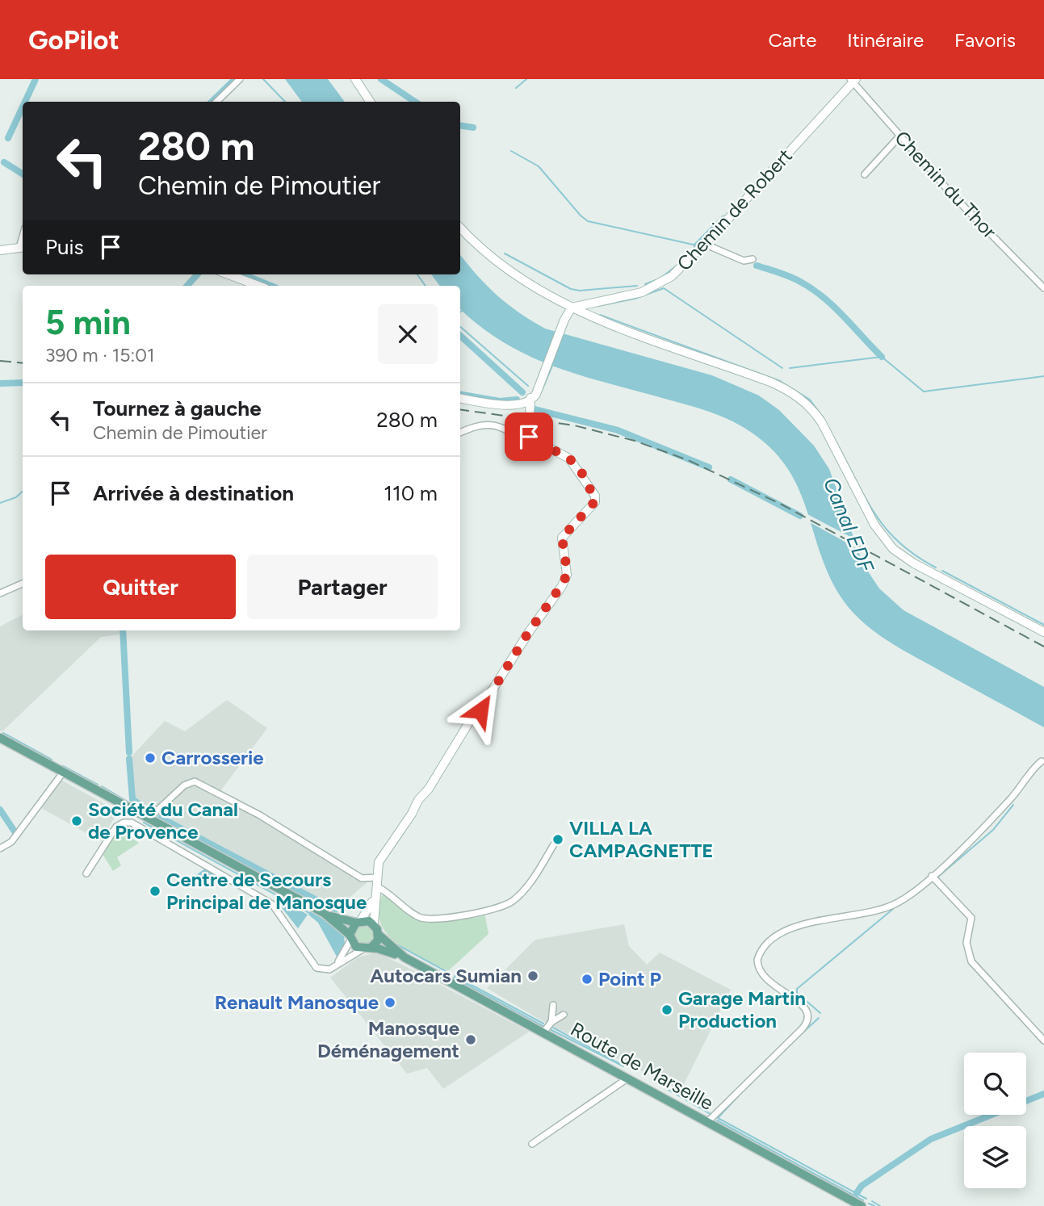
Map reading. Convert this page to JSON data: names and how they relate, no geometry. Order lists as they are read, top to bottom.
{
  "streets": {
    "main road": ["Route de Marseille"],
    "street": ["Chemin du Thor", "Chemin de Robert"]
  },
  "crossings": [
    ["Chemin du Thor", "Chemin de Robert"]
  ],
  "water": ["Canal EDF"],
  "places": [
    "Carrosserie",
    "Société du Canal de Provence",
    "VILLA LA CAMPAGNETTE",
    "Centre de Secours Principal de Manosque",
    "Autocars Sumian",
    "Point P",
    "Renault Manosque",
    "Garage Martin Production",
    "Manosque Déménagement"
  ],
  "page": {
    "header": "GoPilot",
    "nav": ["Carte", "Itinéraire", "Favoris"],
    "turn": ["280 m", "Chemin de Pimoutier"],
    "then": "Puis",
    "heading": ["5 min", "390 m · 15:01"],
    "list": [
      {
        "name": "Tournez à gauche",
        "note": "Chemin de Pimoutier",
        "value": "280 m"
      },
      {
        "name": "Arrivée à destination",
        "value": "110 m"
      }
    ],
    "buttons": ["Quitter", "Partager"]
  }
}
